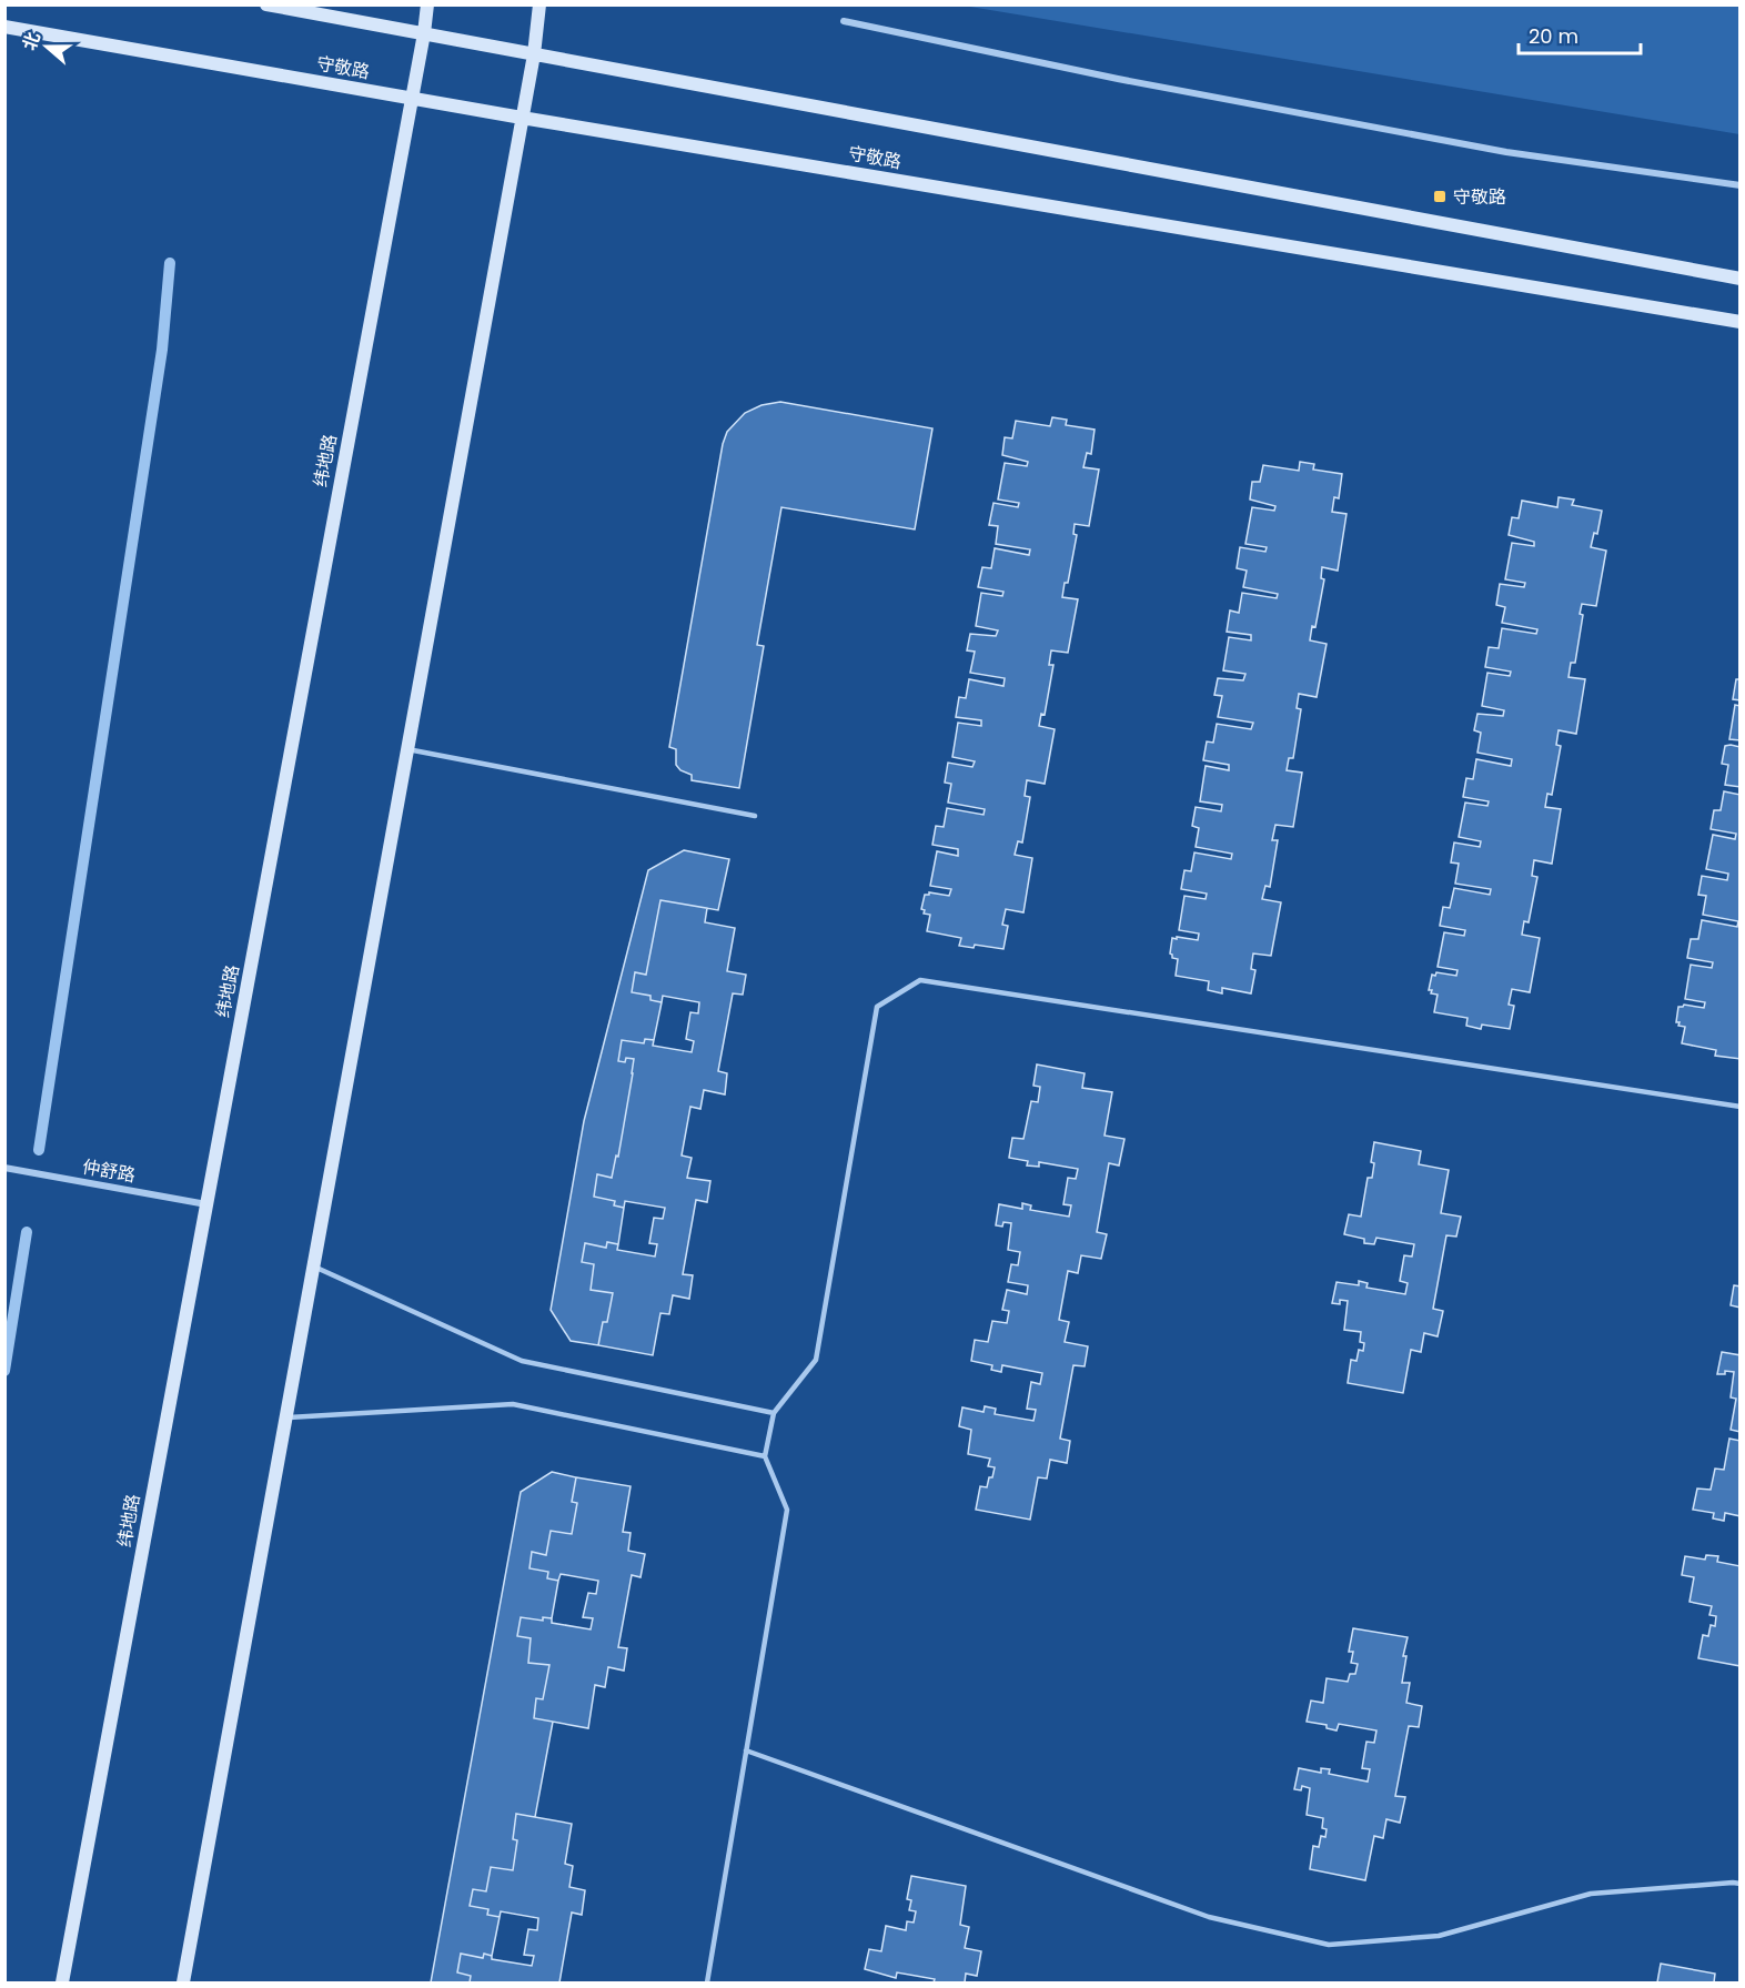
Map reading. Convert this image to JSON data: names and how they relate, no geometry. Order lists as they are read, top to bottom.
{
  "streets": {
    "main road": ["守敬路", "纬地路"],
    "street": ["仲舒路"]
  },
  "crossings": [
    ["守敬路", "纬地路"],
    ["纬地路", "仲舒路"]
  ],
  "places": {
    "transit": ["守敬路"]
  },
  "scale_bar": "20 m",
  "north": "left"
}
